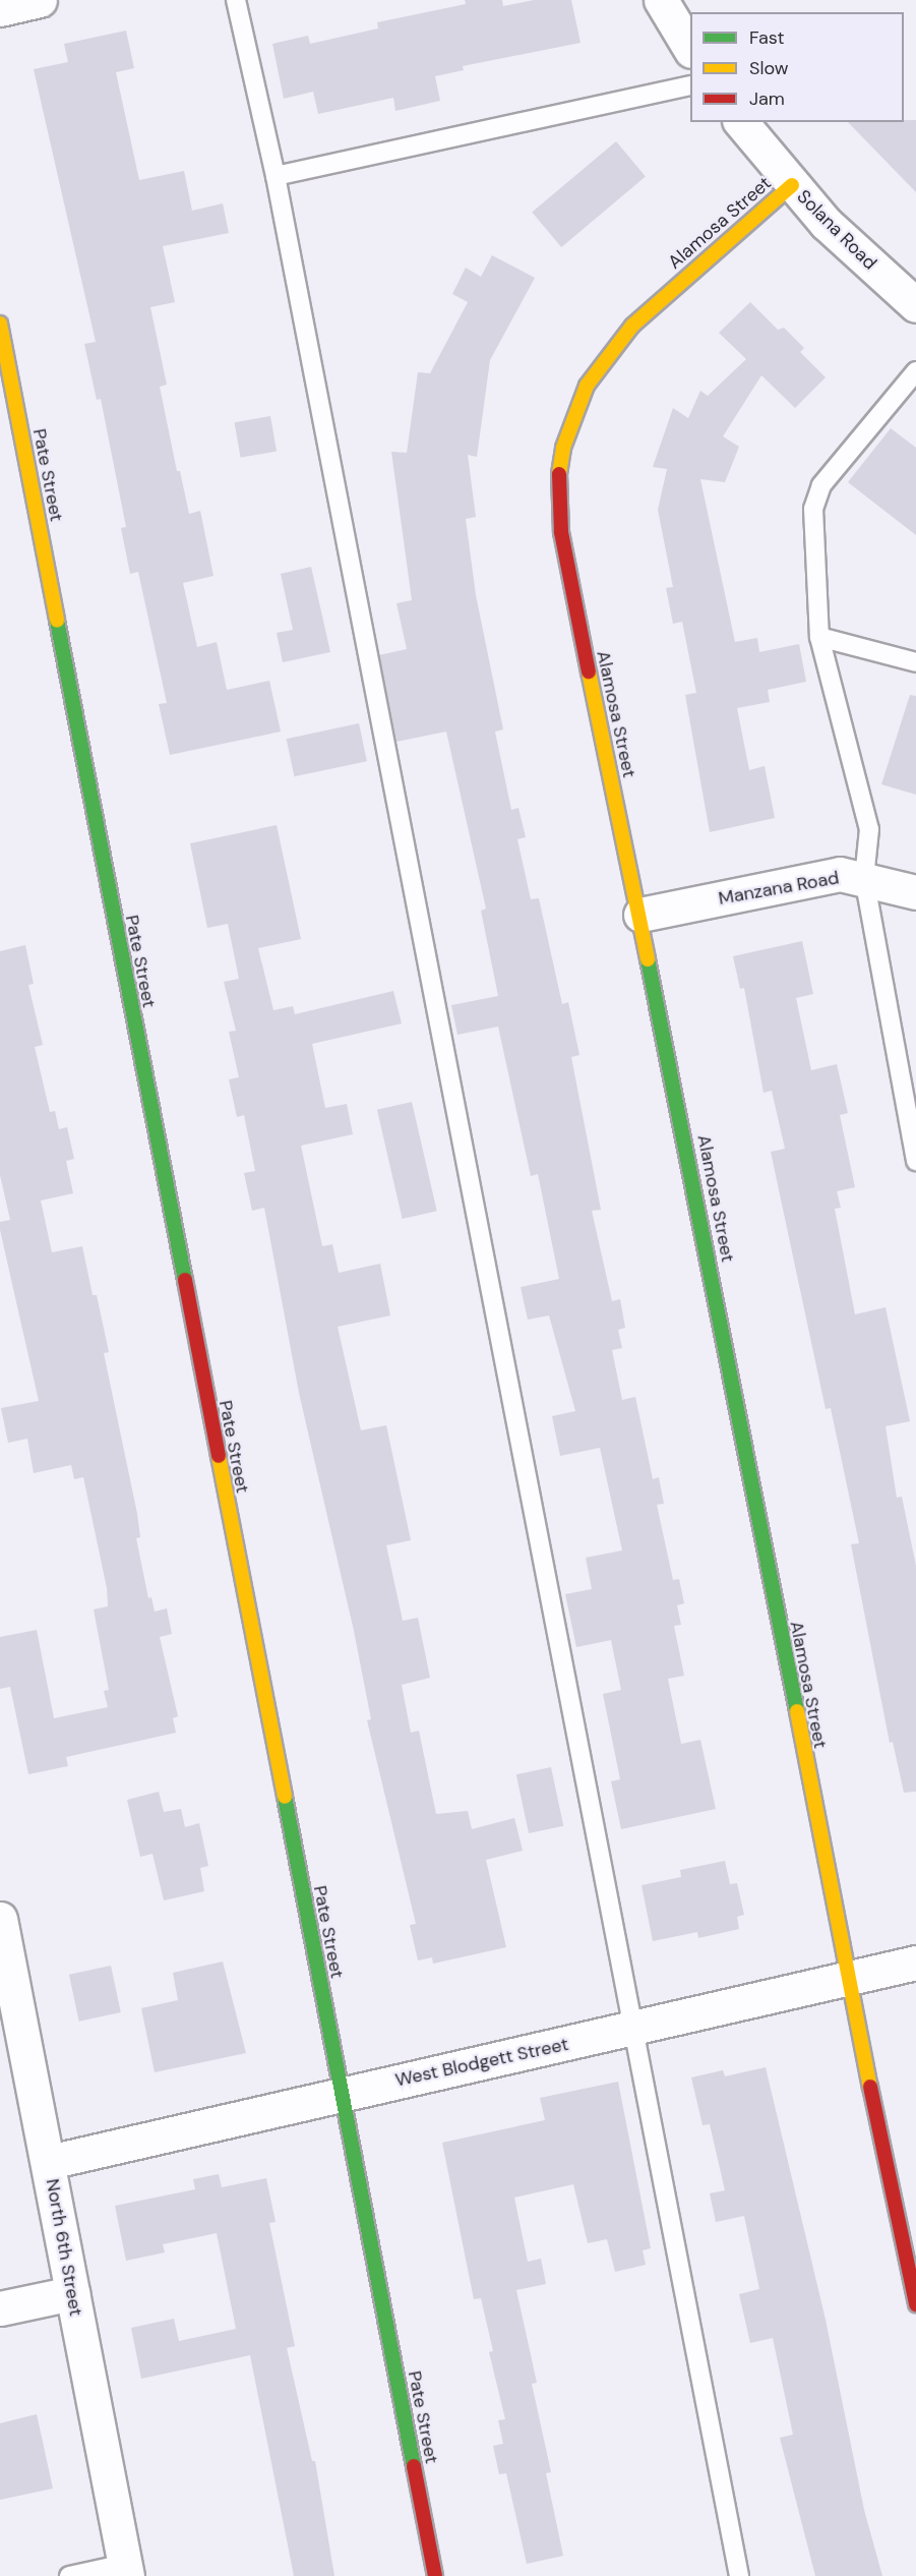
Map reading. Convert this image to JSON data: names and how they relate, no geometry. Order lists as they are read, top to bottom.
{
  "streets": {
    "street": [
      "Alamosa Street",
      "Solana Road",
      "Pate Street",
      "Manzana Road",
      "West Blodgett Street",
      "North 6th Street"
    ]
  },
  "crossings": [
    ["Alamosa Street", "Solana Road"],
    ["Alamosa Street", "Manzana Road"],
    ["Alamosa Street", "West Blodgett Street"],
    ["Pate Street", "West Blodgett Street"],
    ["West Blodgett Street", "North 6th Street"]
  ],
  "legend": ["Fast", "Slow", "Jam"]
}
